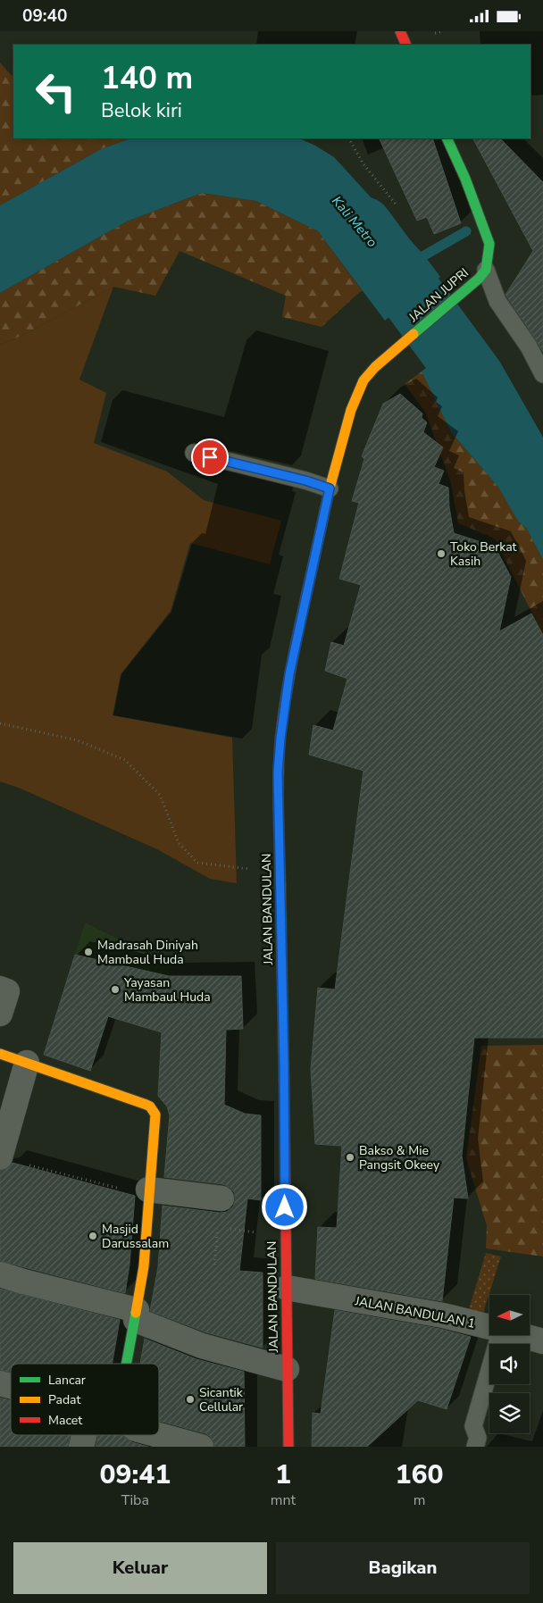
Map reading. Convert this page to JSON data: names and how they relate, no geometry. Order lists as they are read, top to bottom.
{
  "streets": {
    "main road": ["JALAN JUPRI", "JALAN BANDULAN"],
    "street": ["JALAN BANDULAN 1"]
  },
  "crossings": [
    ["JALAN JUPRI", "JALAN BANDULAN"],
    ["JALAN BANDULAN", "JALAN BANDULAN 1"]
  ],
  "water": ["Kali Metro"],
  "places": [
    "Toko Berkat Kasih",
    "Madrasah Diniyah Mambaul Huda",
    "Yayasan Mambaul Huda",
    "Bakso & Mie Pangsit Okeey",
    "Masjid Darussalam",
    "Sicantik Cellular"
  ],
  "legend": ["Lancar", "Padat", "Macet"],
  "north": "left",
  "page": {
    "status": "09:40",
    "turn": ["140 m", "Belok kiri"],
    "eta": [
      "09:41",
      "Tiba",
      "1",
      "mnt",
      "160",
      "m"
    ],
    "buttons": ["Keluar", "Bagikan"]
  }
}
